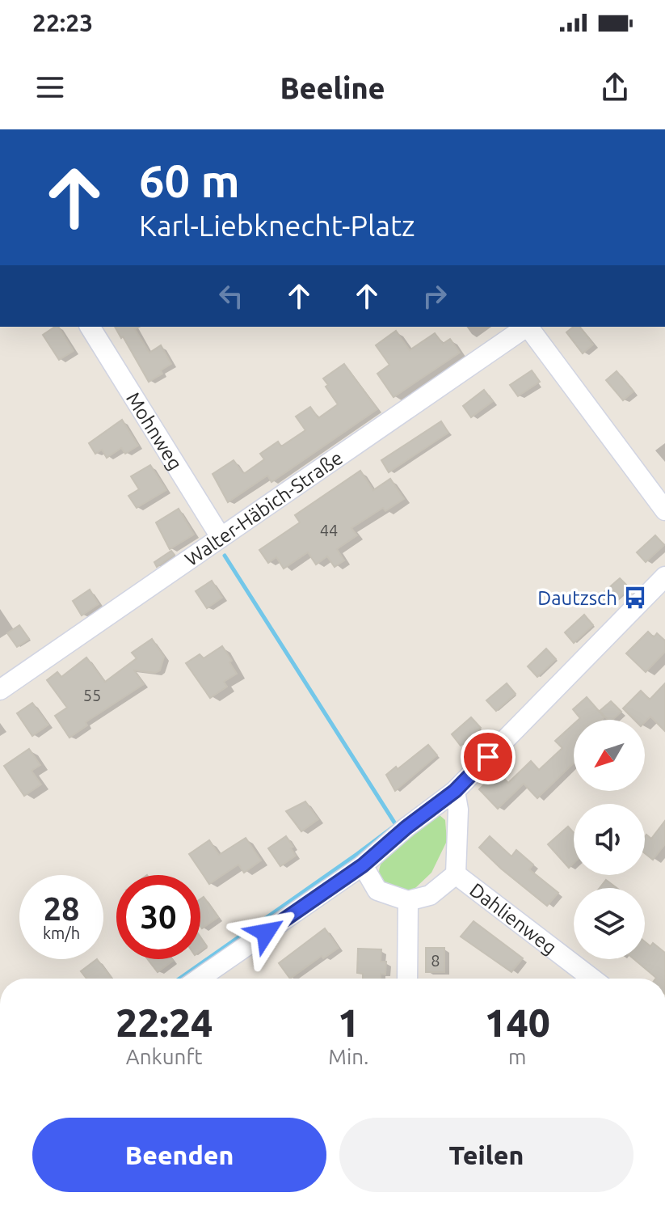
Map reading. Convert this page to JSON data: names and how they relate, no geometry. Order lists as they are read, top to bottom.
{
  "streets": {
    "street": ["Mohnweg", "Walter-Häbich-Straße", "Dahlienweg"]
  },
  "crossings": [
    ["Mohnweg", "Walter-Häbich-Straße"]
  ],
  "places": {
    "bus stop": ["Dautzsch"]
  },
  "house_numbers": ["44", "55", "8"],
  "north": "bottom left",
  "page": {
    "status": "22:23",
    "header": "Beeline",
    "turn": ["60 m", "Karl-Liebknecht-Platz"],
    "speed": "28 km/h",
    "limit": "30",
    "eta": [
      "22:24",
      "Ankunft",
      "1",
      "Min.",
      "140",
      "m"
    ],
    "buttons": ["Beenden", "Teilen"]
  }
}
